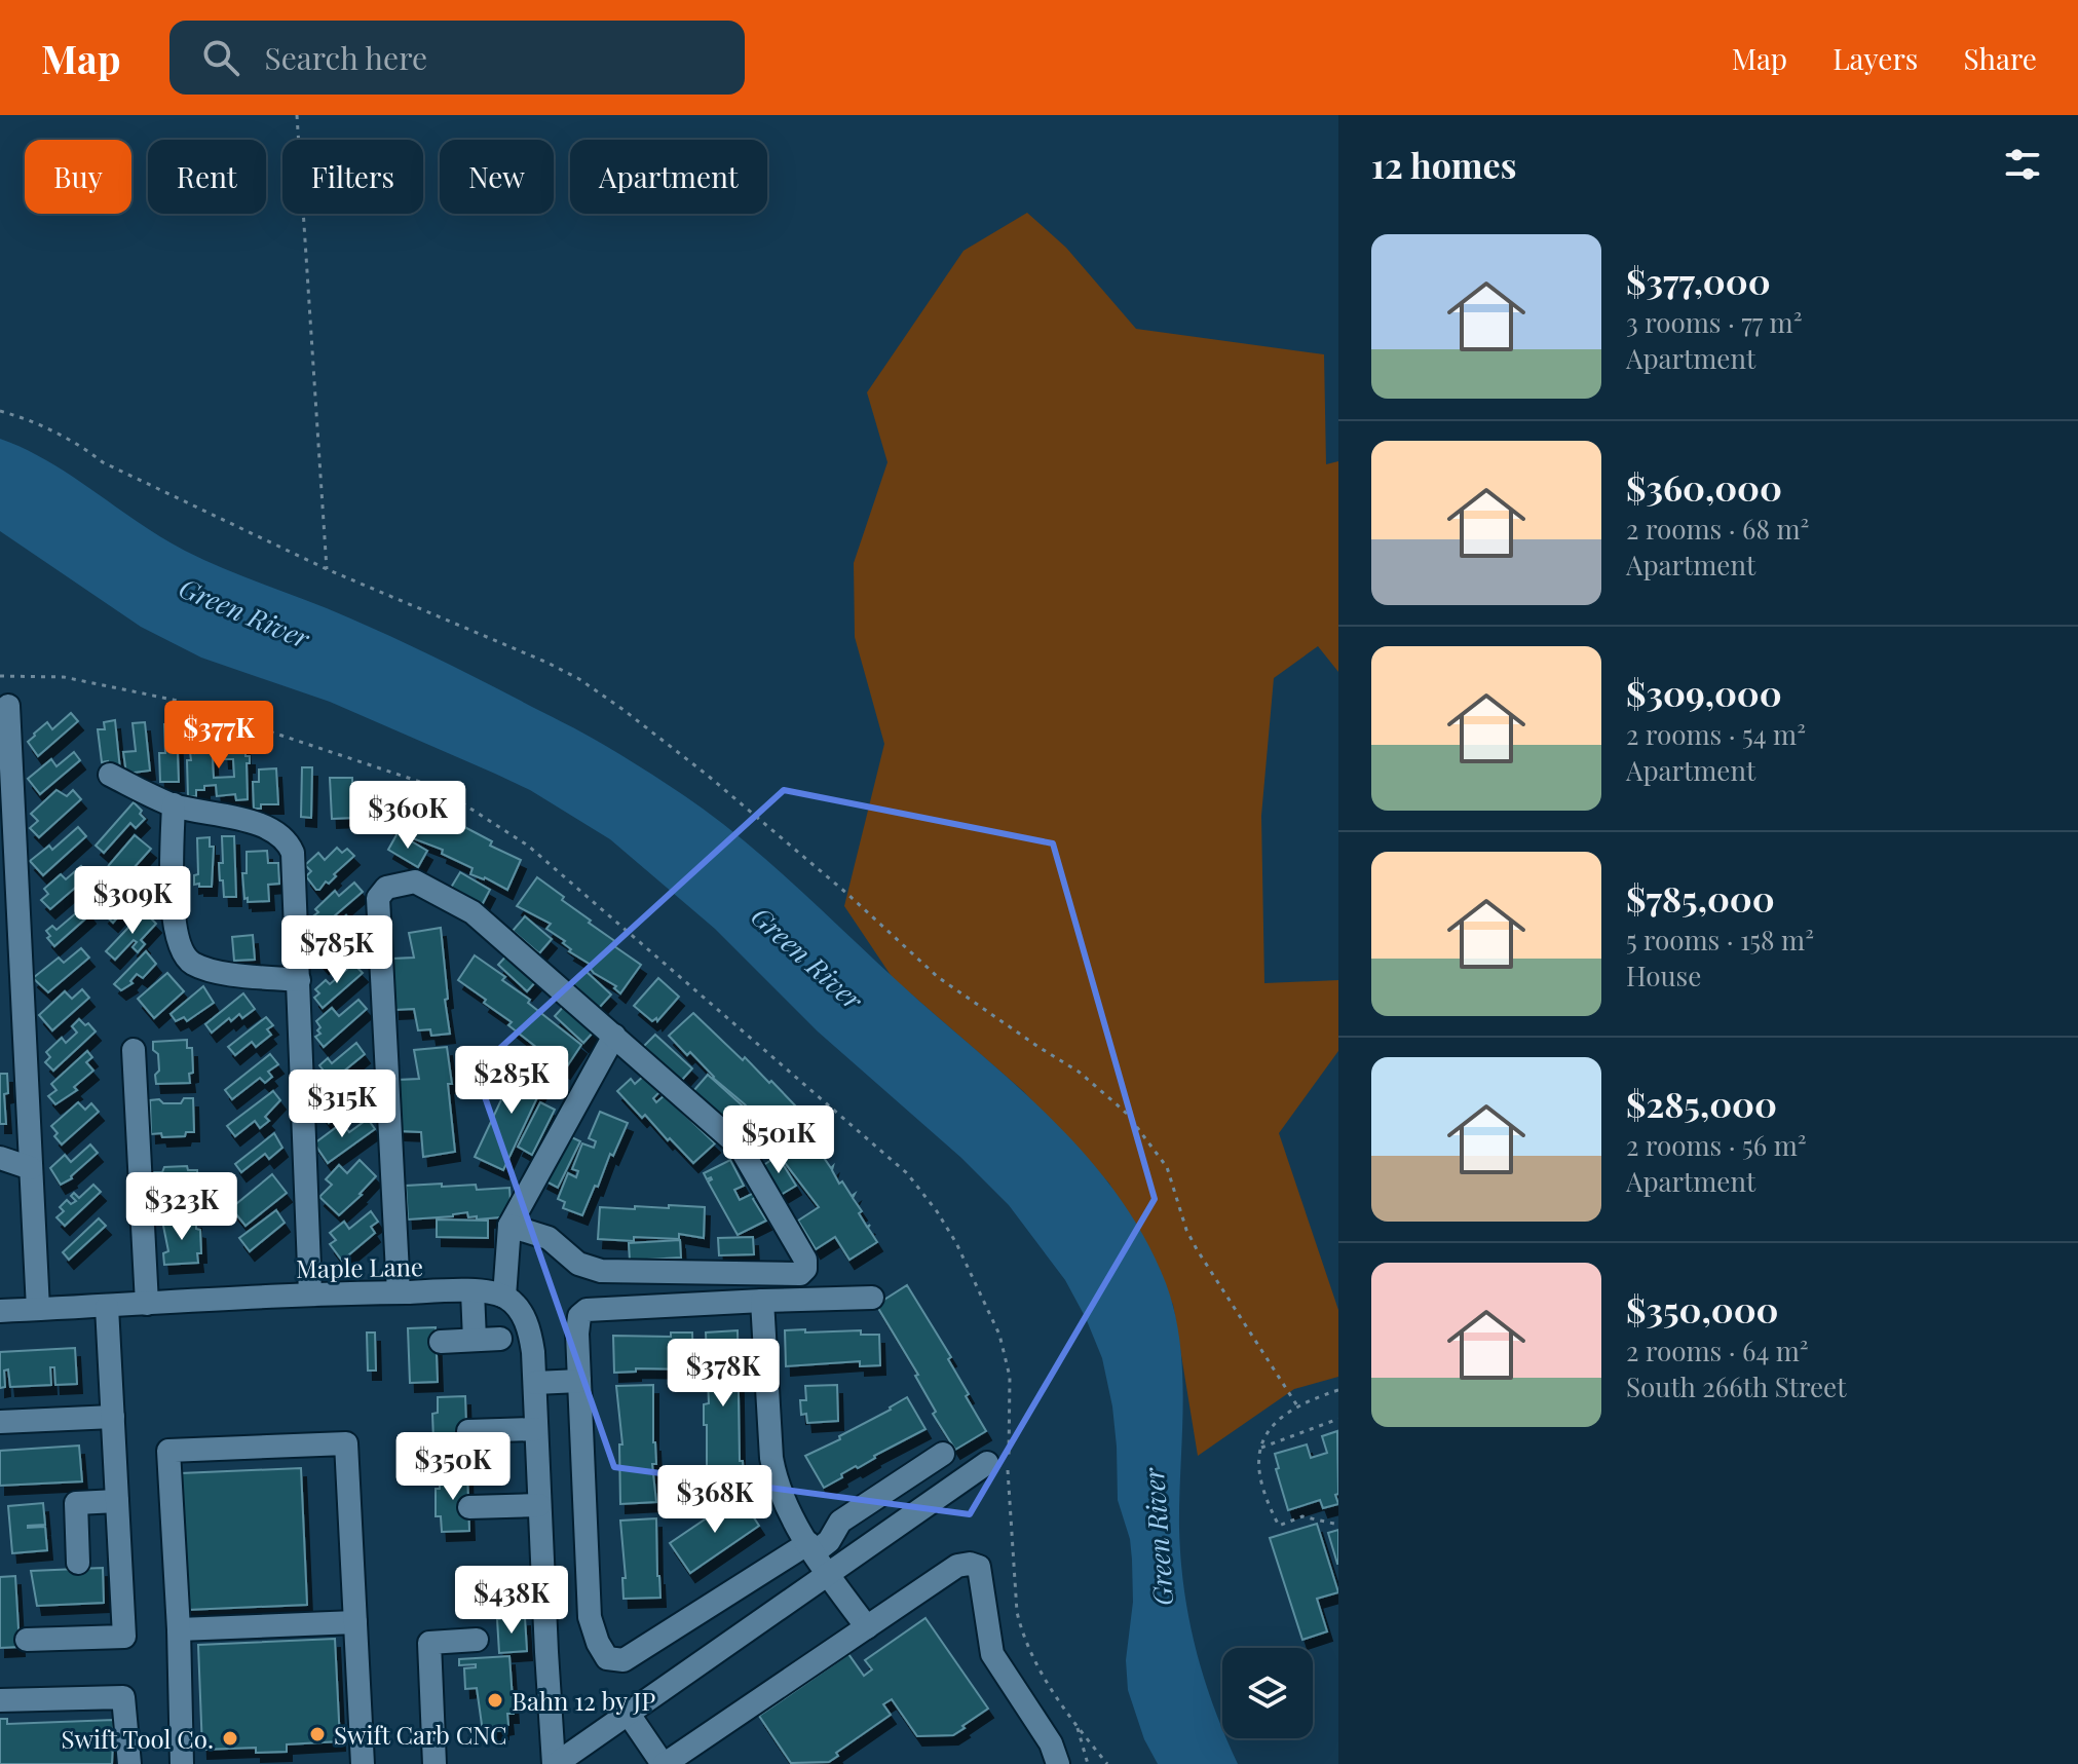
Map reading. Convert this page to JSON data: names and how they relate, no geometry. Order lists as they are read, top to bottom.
{
  "streets": {
    "street": ["Maple Lane"]
  },
  "water": ["Green River"],
  "places": ["Bahn 12 by JP", "Swift Carb CNC", "Swift Tool Co."],
  "page": {
    "header": "Map",
    "search": "Search here",
    "nav": ["Map", "Layers", "Share"],
    "heading": "12 homes",
    "chip": [
      "Buy",
      "Rent",
      "Filters",
      "New",
      "Apartment"
    ],
    "list": [
      {
        "name": "$377,000",
        "note": "3 rooms · 77 m² · Apartment"
      },
      {
        "name": "$360,000",
        "note": "2 rooms · 68 m² · Apartment"
      },
      {
        "name": "$309,000",
        "note": "2 rooms · 54 m² · Apartment"
      },
      {
        "name": "$785,000",
        "note": "5 rooms · 158 m² · House"
      },
      {
        "name": "$285,000",
        "note": "2 rooms · 56 m² · Apartment"
      },
      {
        "name": "$350,000",
        "note": "2 rooms · 64 m² · South 266th Street"
      }
    ],
    "price": [
      "$377K",
      "$360K",
      "$309K",
      "$785K",
      "$285K",
      "$315K",
      "$501K",
      "$323K",
      "$378K",
      "$350K",
      "$368K",
      "$438K"
    ]
  }
}
